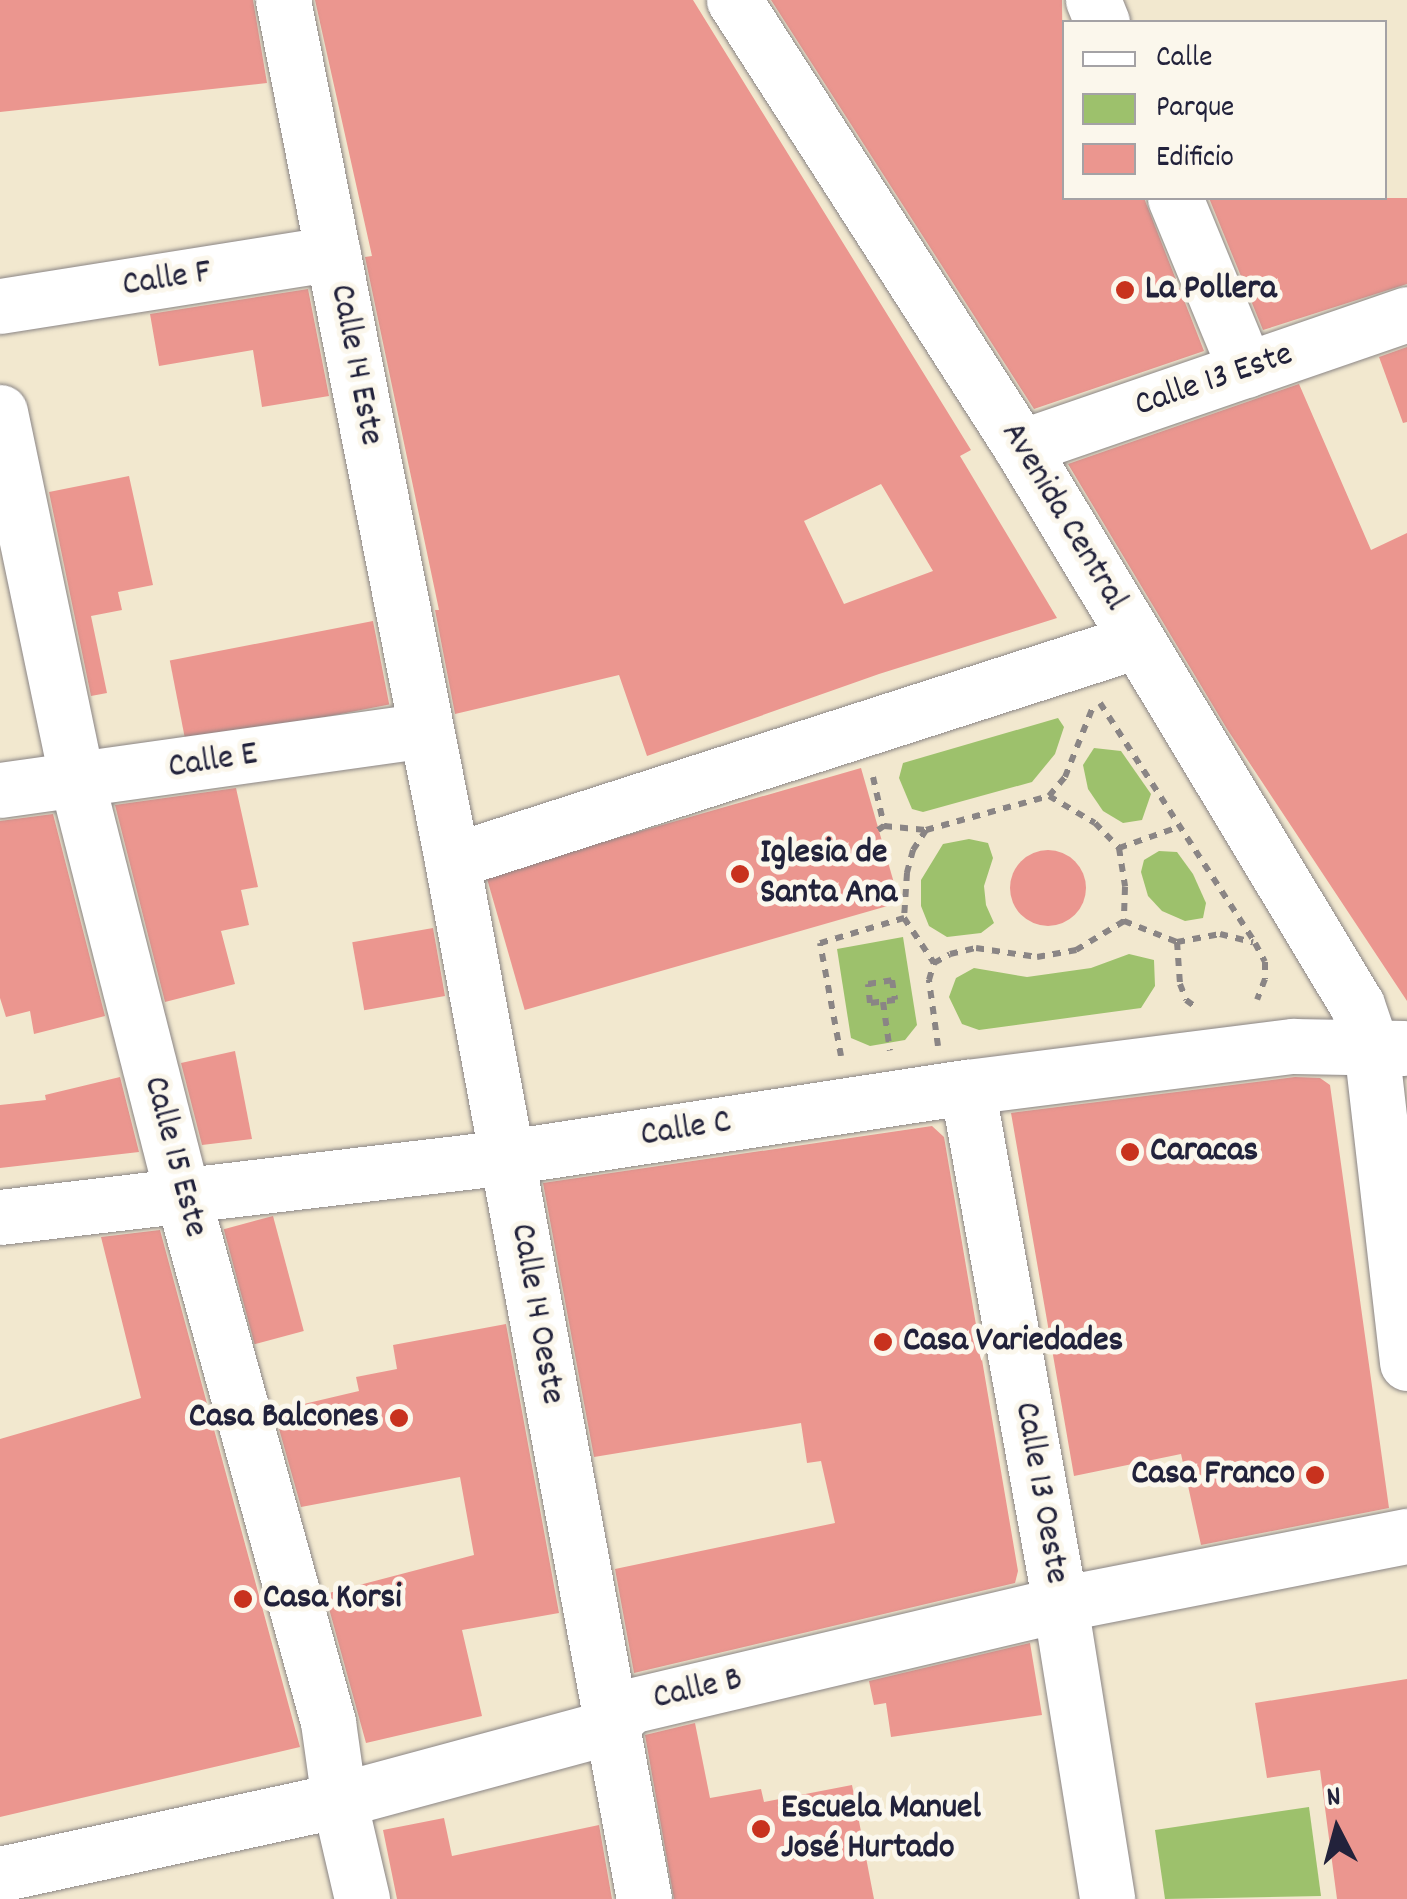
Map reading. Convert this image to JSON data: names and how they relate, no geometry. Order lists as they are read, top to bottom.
{
  "streets": {
    "street": [
      "Calle F",
      "Calle 14 Este",
      "Calle 13 Este",
      "Avenida Central",
      "Calle E",
      "Calle C",
      "Calle 15 Este",
      "Calle 14 Oeste",
      "Calle 13 Oeste",
      "Calle B"
    ]
  },
  "crossings": [
    ["Calle F", "Calle 14 Este"],
    ["Calle 14 Este", "Calle E"],
    ["Calle 14 Este", "Calle 14 Oeste"],
    ["Calle 13 Este", "Avenida Central"],
    ["Avenida Central", "Calle C"],
    ["Calle E", "Calle 15 Este"],
    ["Calle E", "Calle 14 Oeste"],
    ["Calle C", "Calle 15 Este"],
    ["Calle C", "Calle 14 Oeste"],
    ["Calle C", "Calle 13 Oeste"],
    ["Calle 15 Este", "Calle B"],
    ["Calle 14 Oeste", "Calle B"],
    ["Calle 13 Oeste", "Calle B"]
  ],
  "places": [
    "La Pollera",
    "Iglesia de Santa Ana",
    "Caracas",
    "Casa Variedades",
    "Casa Balcones",
    "Casa Franco",
    "Casa Korsi",
    "Escuela Manuel José Hurtado"
  ],
  "legend": ["Calle", "Parque", "Edificio"],
  "north": "top"
}
